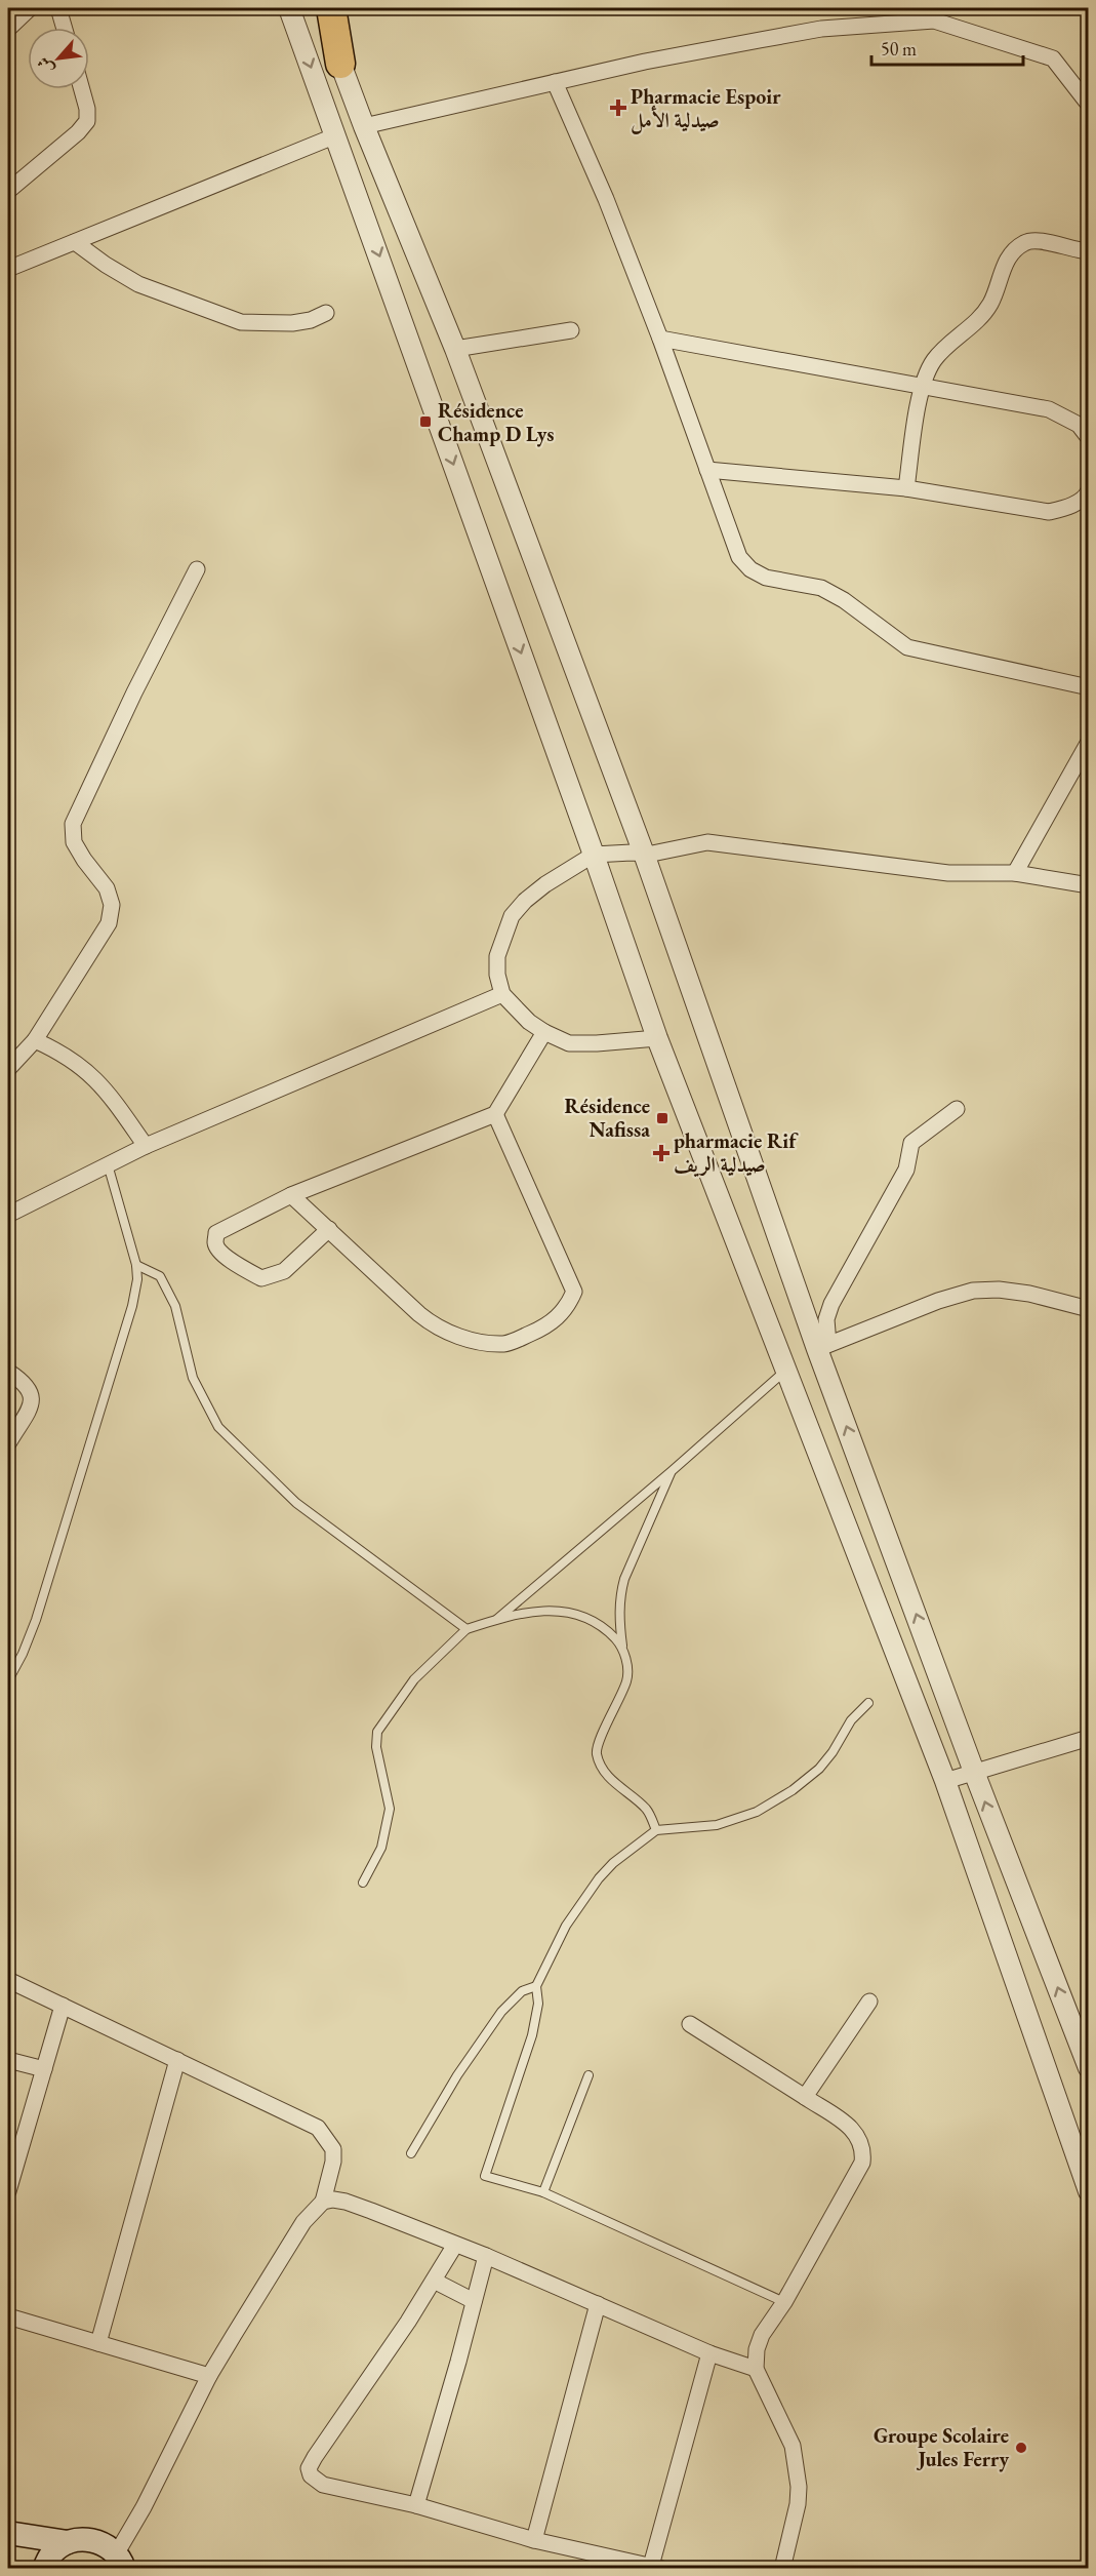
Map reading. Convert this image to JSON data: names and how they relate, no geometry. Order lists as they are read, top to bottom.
{
  "places": {
    "health": ["Pharmacie Espoir صيدلية الأمل", "pharmacie Rif صيدلية الريف"],
    "transit": ["Résidence Champ D Lys", "Résidence Nafissa"],
    "other": ["Groupe Scolaire Jules Ferry"]
  },
  "scale_bar": "50 m",
  "north": "bottom left"
}
